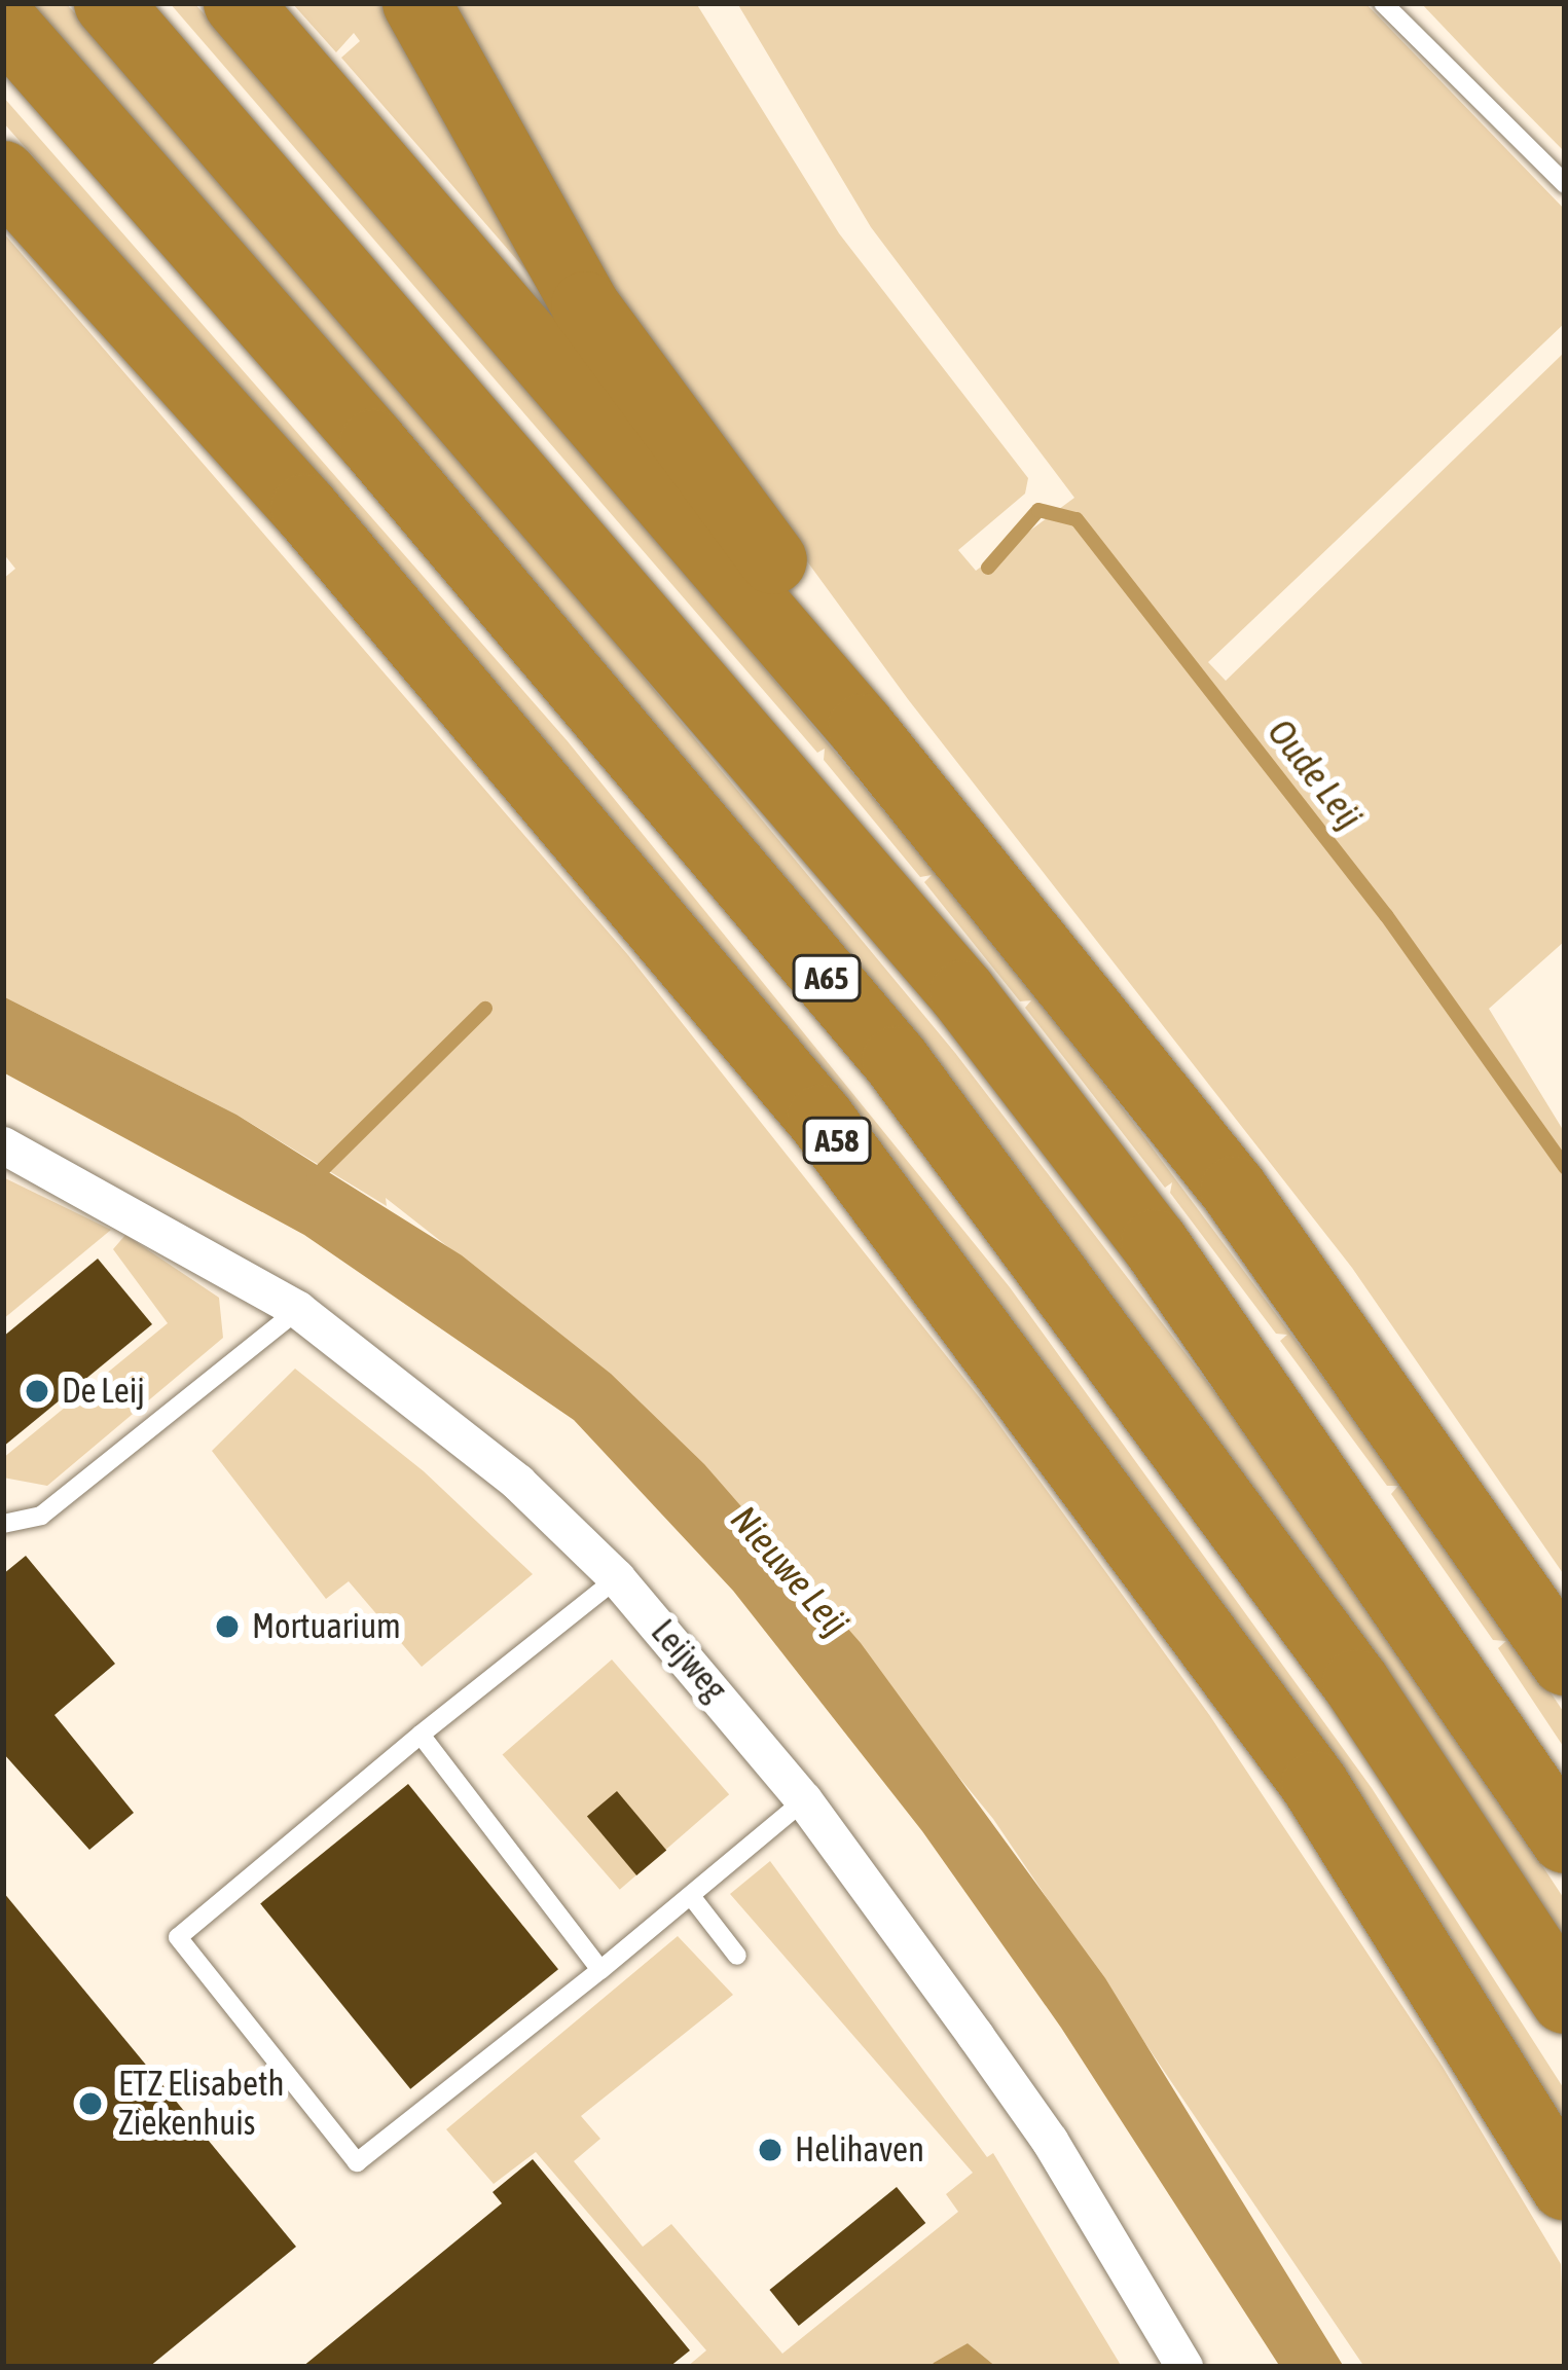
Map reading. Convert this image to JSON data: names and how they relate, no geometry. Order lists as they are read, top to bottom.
{
  "streets": {
    "highway": ["A65", "A58"],
    "street": ["Leijweg"]
  },
  "water": ["Oude Leij", "Nieuwe Leij"],
  "places": [
    "De Leij",
    "Mortuarium",
    "ETZ Elisabeth Ziekenhuis",
    "Helihaven"
  ]
}
